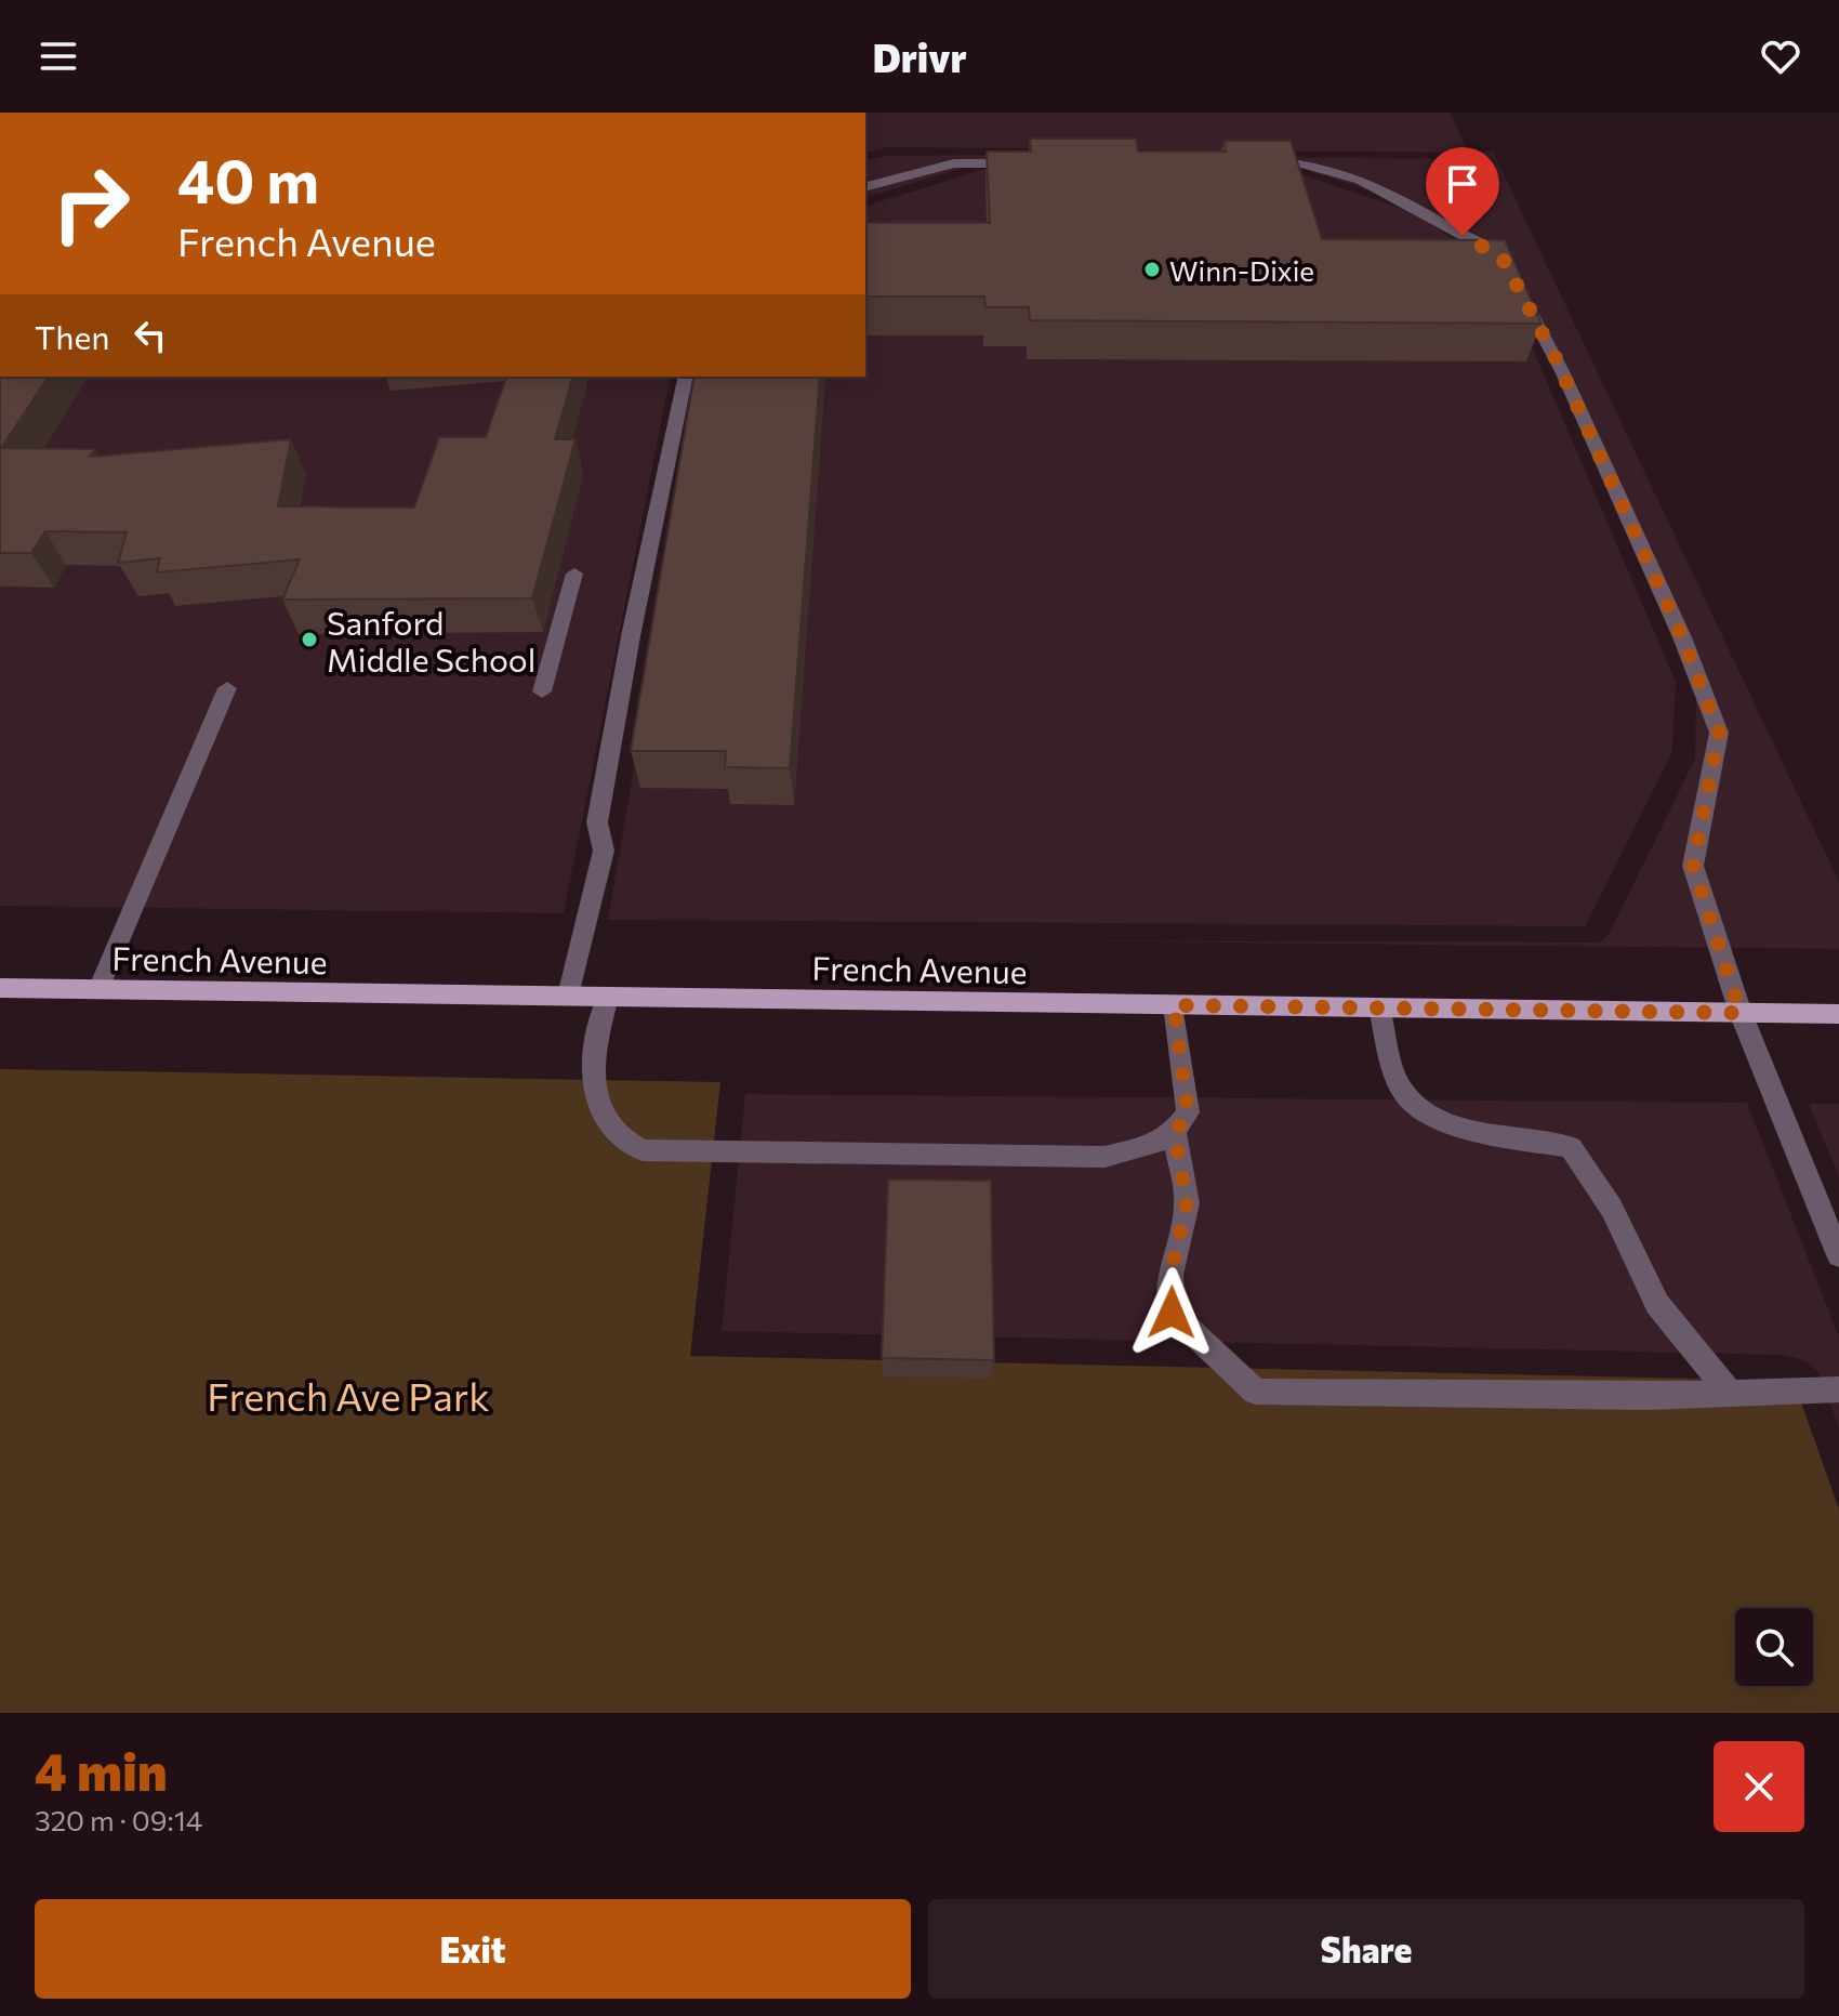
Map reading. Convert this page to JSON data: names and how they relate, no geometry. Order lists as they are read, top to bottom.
{
  "streets": {
    "main road": ["French Avenue"]
  },
  "parks": ["French Ave Park"],
  "places": ["Winn-Dixie", "Sanford Middle School"],
  "page": {
    "header": "Drivr",
    "turn": ["40 m", "French Avenue"],
    "then": "Then",
    "heading": ["4 min", "320 m · 09:14"],
    "buttons": ["Exit", "Share"]
  }
}
